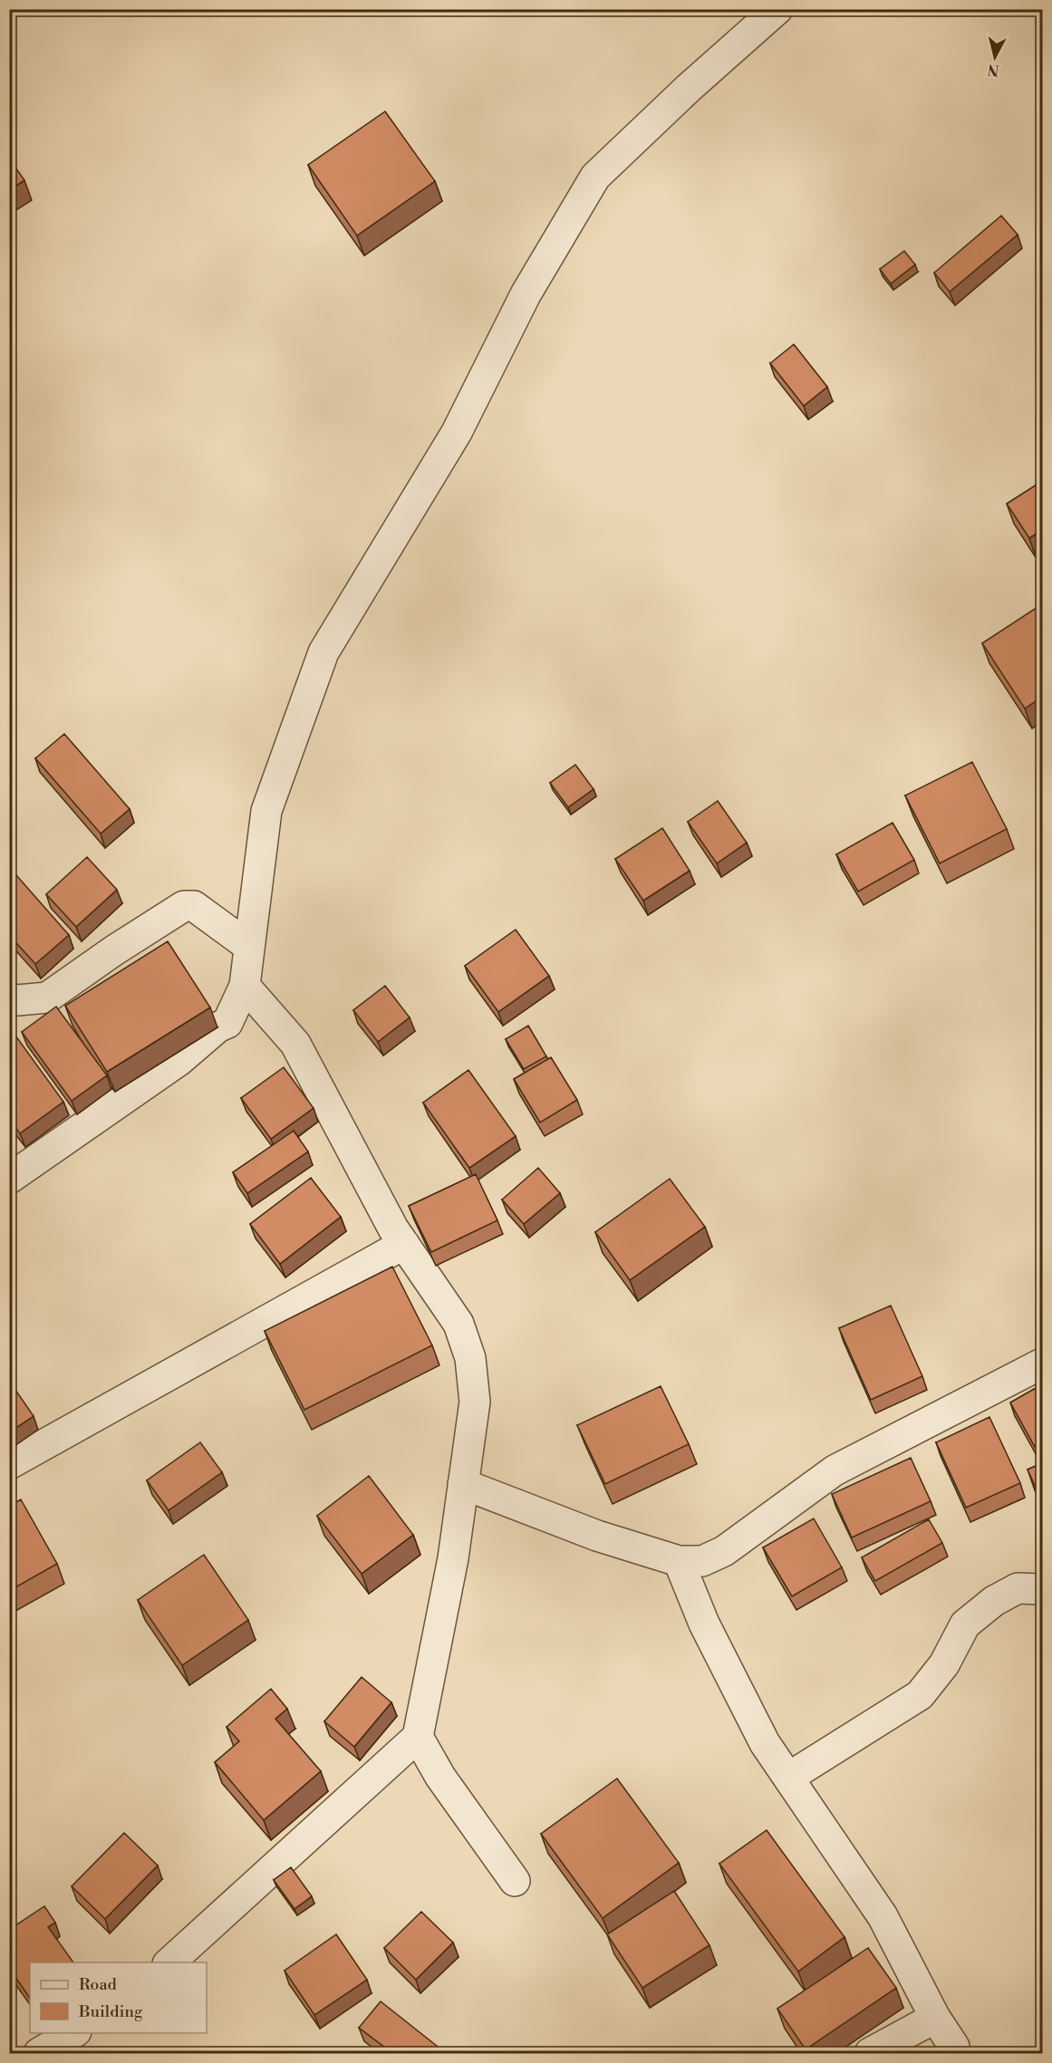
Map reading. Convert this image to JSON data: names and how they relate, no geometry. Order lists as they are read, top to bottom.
{
  "legend": ["Road", "Building"],
  "north": "bottom"
}
